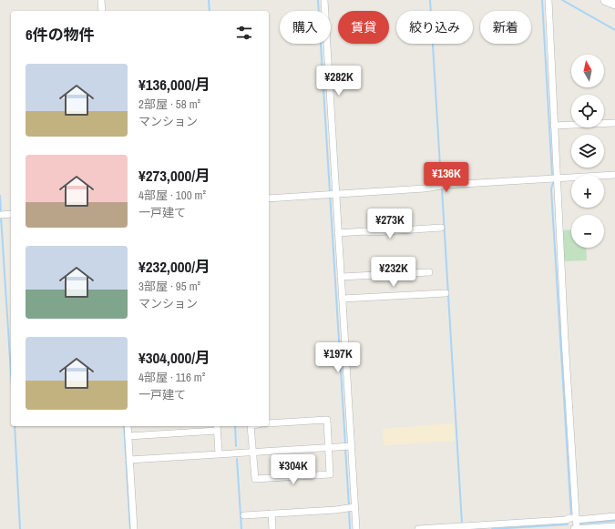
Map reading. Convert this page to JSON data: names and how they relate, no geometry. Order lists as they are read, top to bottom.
{
  "north": "top",
  "page": {
    "chip": [
      "購入",
      "賃貸",
      "絞り込み",
      "新着"
    ],
    "heading": "6件の物件",
    "map_buttons": ["+", "−"],
    "list": [
      {
        "name": "¥136,000/月",
        "note": "2部屋 · 58 m² · マンション"
      },
      {
        "name": "¥273,000/月",
        "note": "4部屋 · 100 m² · 一戸建て"
      },
      {
        "name": "¥232,000/月",
        "note": "3部屋 · 95 m² · マンション"
      },
      {
        "name": "¥304,000/月",
        "note": "4部屋 · 116 m² · 一戸建て"
      }
    ],
    "price": [
      "¥282K",
      "¥136K",
      "¥273K",
      "¥232K",
      "¥197K",
      "¥304K"
    ]
  }
}
